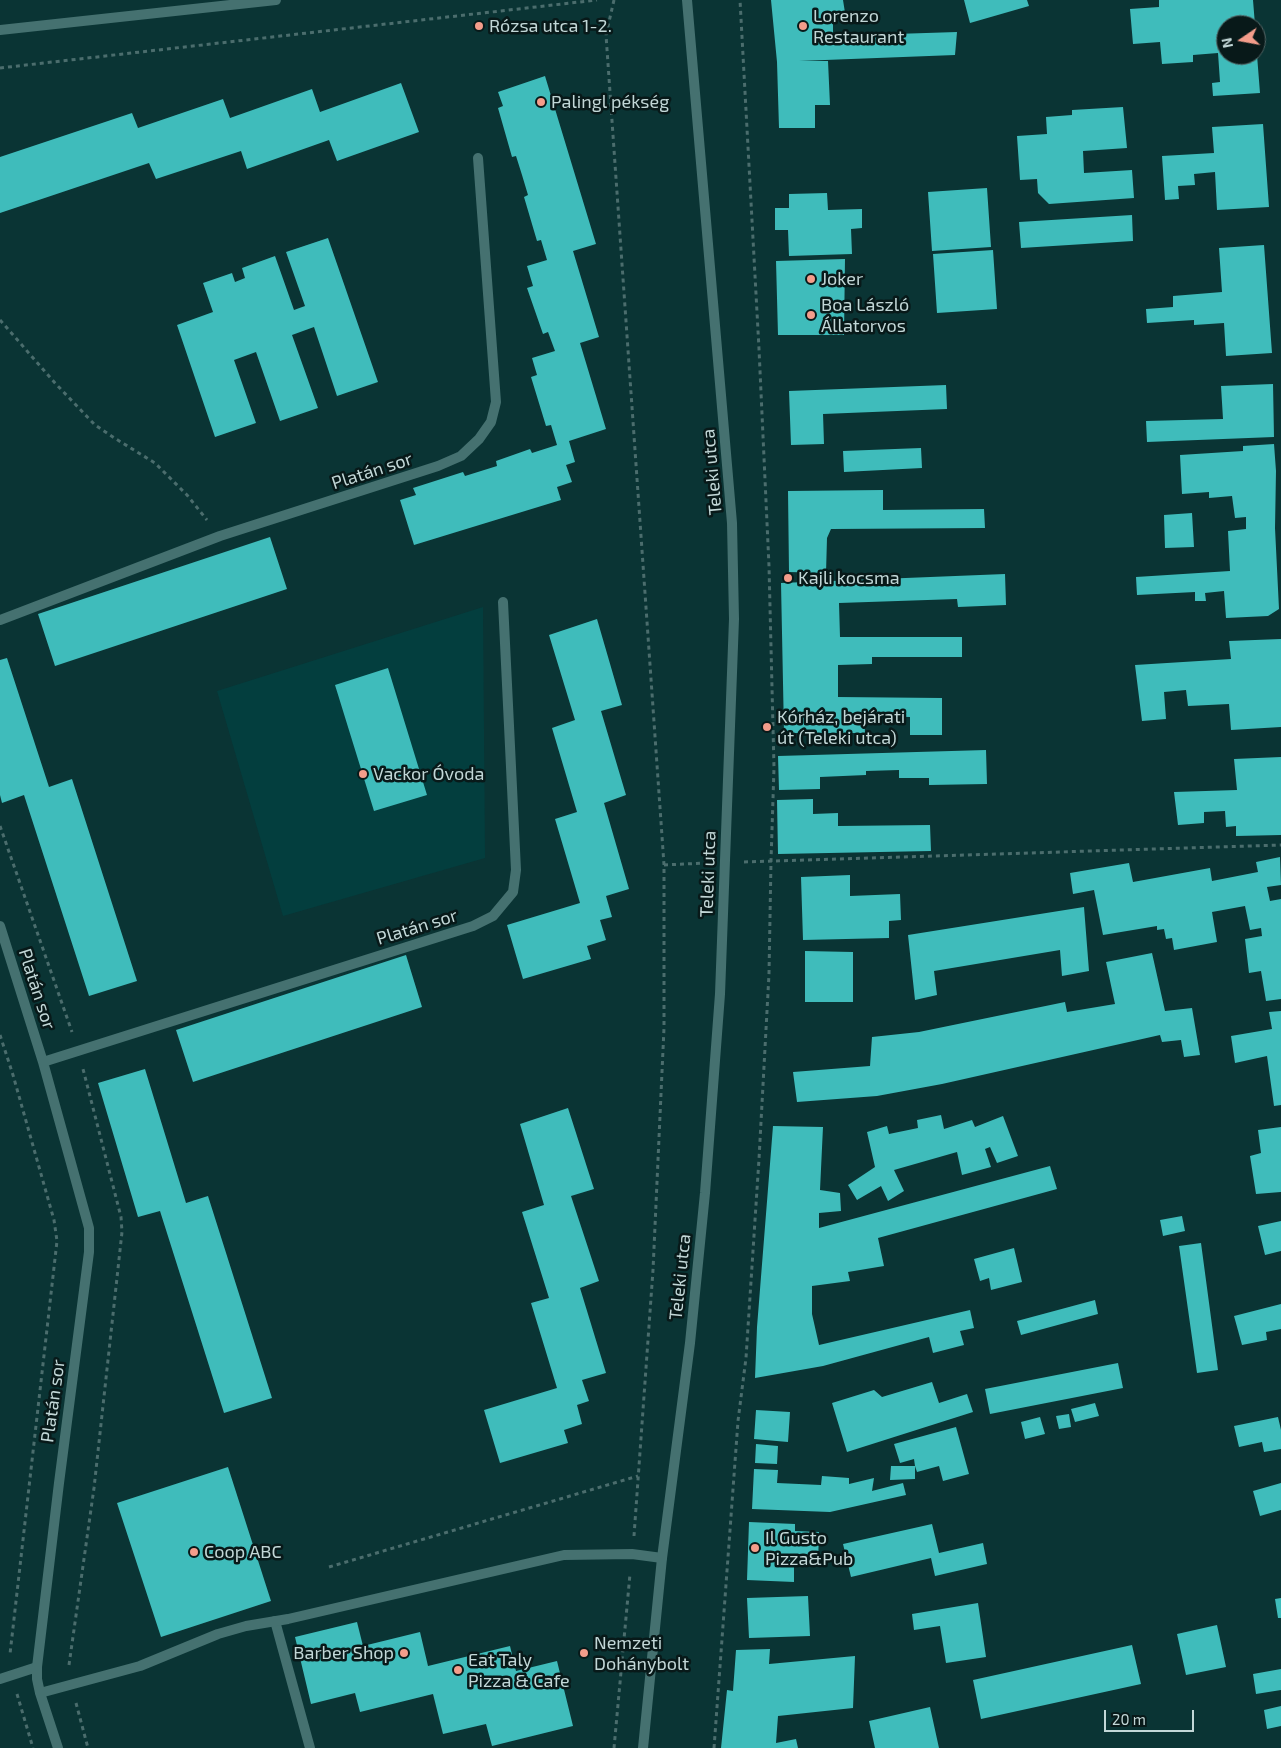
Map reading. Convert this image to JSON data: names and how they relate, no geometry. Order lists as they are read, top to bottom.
{
  "streets": {
    "street": ["Platán sor", "Teleki utca"]
  },
  "places": [
    "Rózsa utca 1-2.",
    "Lorenzo Restaurant",
    "Palingl pékség",
    "Joker",
    "Boa László Állatorvos",
    "Kajli kocsma",
    "Kórház, bejárati út (Teleki utca)",
    "Vackor Óvoda",
    "Il Gusto Pizza&Pub",
    "Coop ABC",
    "Barber Shop",
    "Nemzeti Dohánybolt",
    "Eat Taly Pizza & Cafe"
  ],
  "scale_bar": "20 m",
  "north": "left"
}
